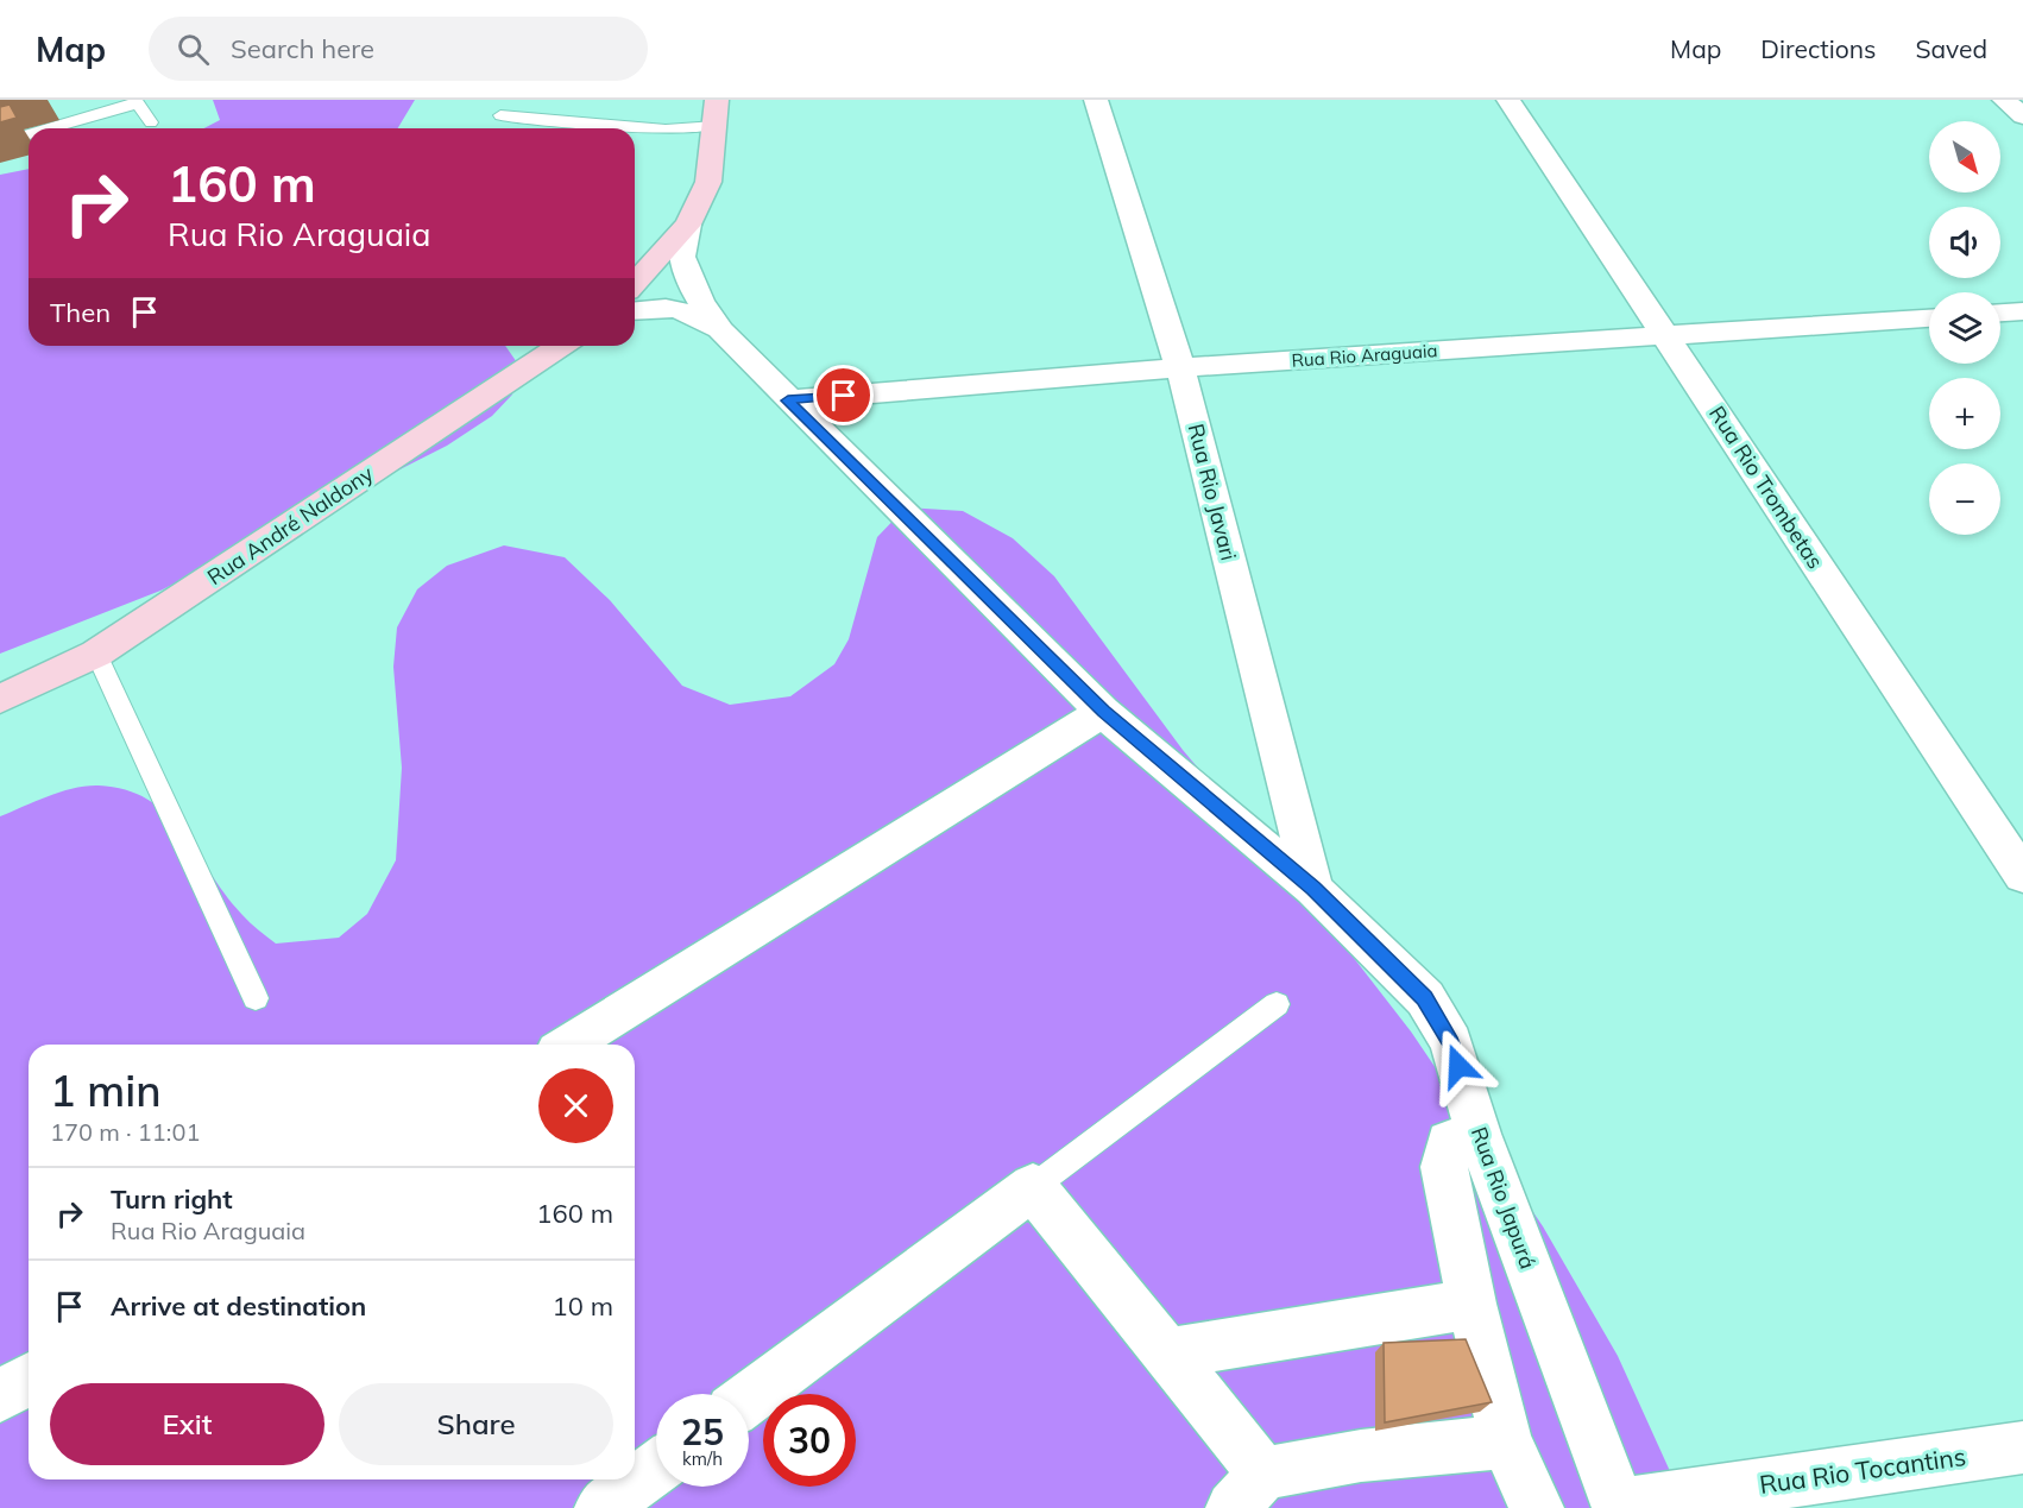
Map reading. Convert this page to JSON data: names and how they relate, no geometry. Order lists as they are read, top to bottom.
{
  "streets": {
    "main road": ["Rua André Naldony"],
    "street": [
      "Rua Rio Araguaia",
      "Rua Rio Trombetas",
      "Rua Rio Javari",
      "Rua Rio Japurá",
      "Rua Rio Tocantins"
    ]
  },
  "crossings": [
    ["Rua Rio Araguaia", "Rua Rio Trombetas"],
    ["Rua Rio Araguaia", "Rua Rio Javari"],
    ["Rua Rio Araguaia", "Rua Rio Japurá"],
    ["Rua Rio Javari", "Rua Rio Japurá"],
    ["Rua Rio Japurá", "Rua Rio Tocantins"]
  ],
  "north": "bottom right",
  "page": {
    "header": "Map",
    "search": "Search here",
    "nav": ["Map", "Directions", "Saved"],
    "map_buttons": ["+", "−"],
    "turn": ["160 m", "Rua Rio Araguaia"],
    "then": "Then",
    "heading": ["1 min", "170 m · 11:01"],
    "list": [
      {
        "name": "Turn right",
        "note": "Rua Rio Araguaia",
        "value": "160 m"
      },
      {
        "name": "Arrive at destination",
        "value": "10 m"
      }
    ],
    "buttons": ["Exit", "Share"],
    "speed": "25 km/h",
    "limit": "30"
  }
}
